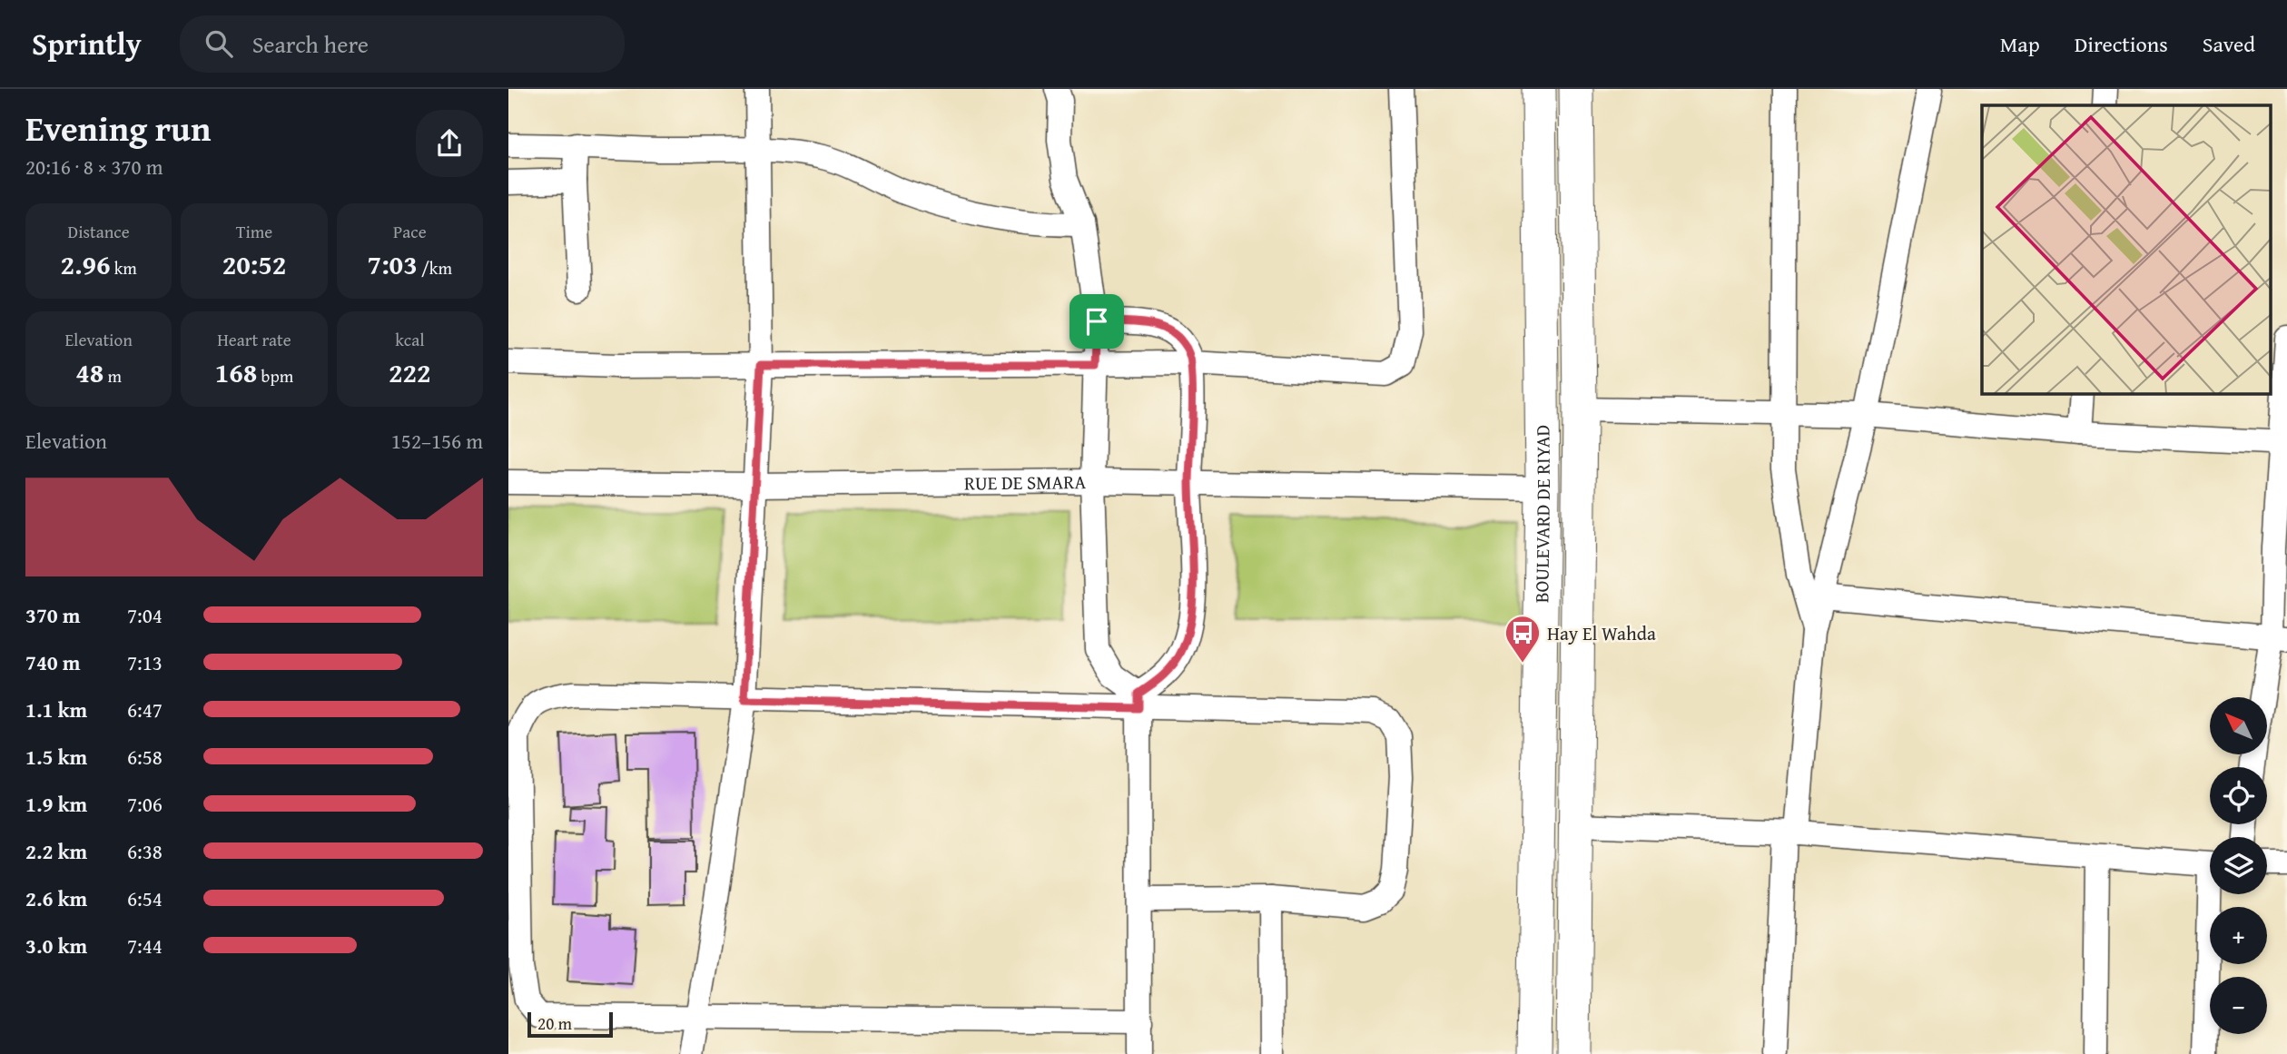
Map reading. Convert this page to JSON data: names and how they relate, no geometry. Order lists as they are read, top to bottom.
{
  "streets": {
    "main road": ["BOULEVARD DE RIYAD"],
    "street": ["RUE DE SMARA"]
  },
  "crossings": [
    ["RUE DE SMARA", "BOULEVARD DE RIYAD"]
  ],
  "places": {
    "bus stop": ["Hay El Wahda"]
  },
  "scale_bar": "20 m",
  "north": "top left",
  "page": {
    "header": "Sprintly",
    "search": "Search here",
    "nav": ["Map", "Directions", "Saved"],
    "heading": ["Evening run", "20:16 · 8 × 370 m"],
    "stats": [
      ["Distance", "2.96 km"],
      ["Time", "20:52"],
      ["Pace", "7:03 /km"],
      ["Elevation", "48 m"],
      ["Heart rate", "168 bpm"],
      ["kcal", "222"]
    ],
    "chart": ["Elevation", "152–156 m"],
    "list": [
      {
        "name": "370 m",
        "note": "7:04"
      },
      {
        "name": "740 m",
        "note": "7:13"
      },
      {
        "name": "1.1 km",
        "note": "6:47"
      },
      {
        "name": "1.5 km",
        "note": "6:58"
      },
      {
        "name": "1.9 km",
        "note": "7:06"
      },
      {
        "name": "2.2 km",
        "note": "6:38"
      },
      {
        "name": "2.6 km",
        "note": "6:54"
      },
      {
        "name": "3.0 km",
        "note": "7:44"
      }
    ],
    "map_buttons": ["+", "−"],
    "scale": "20 m"
  }
}
